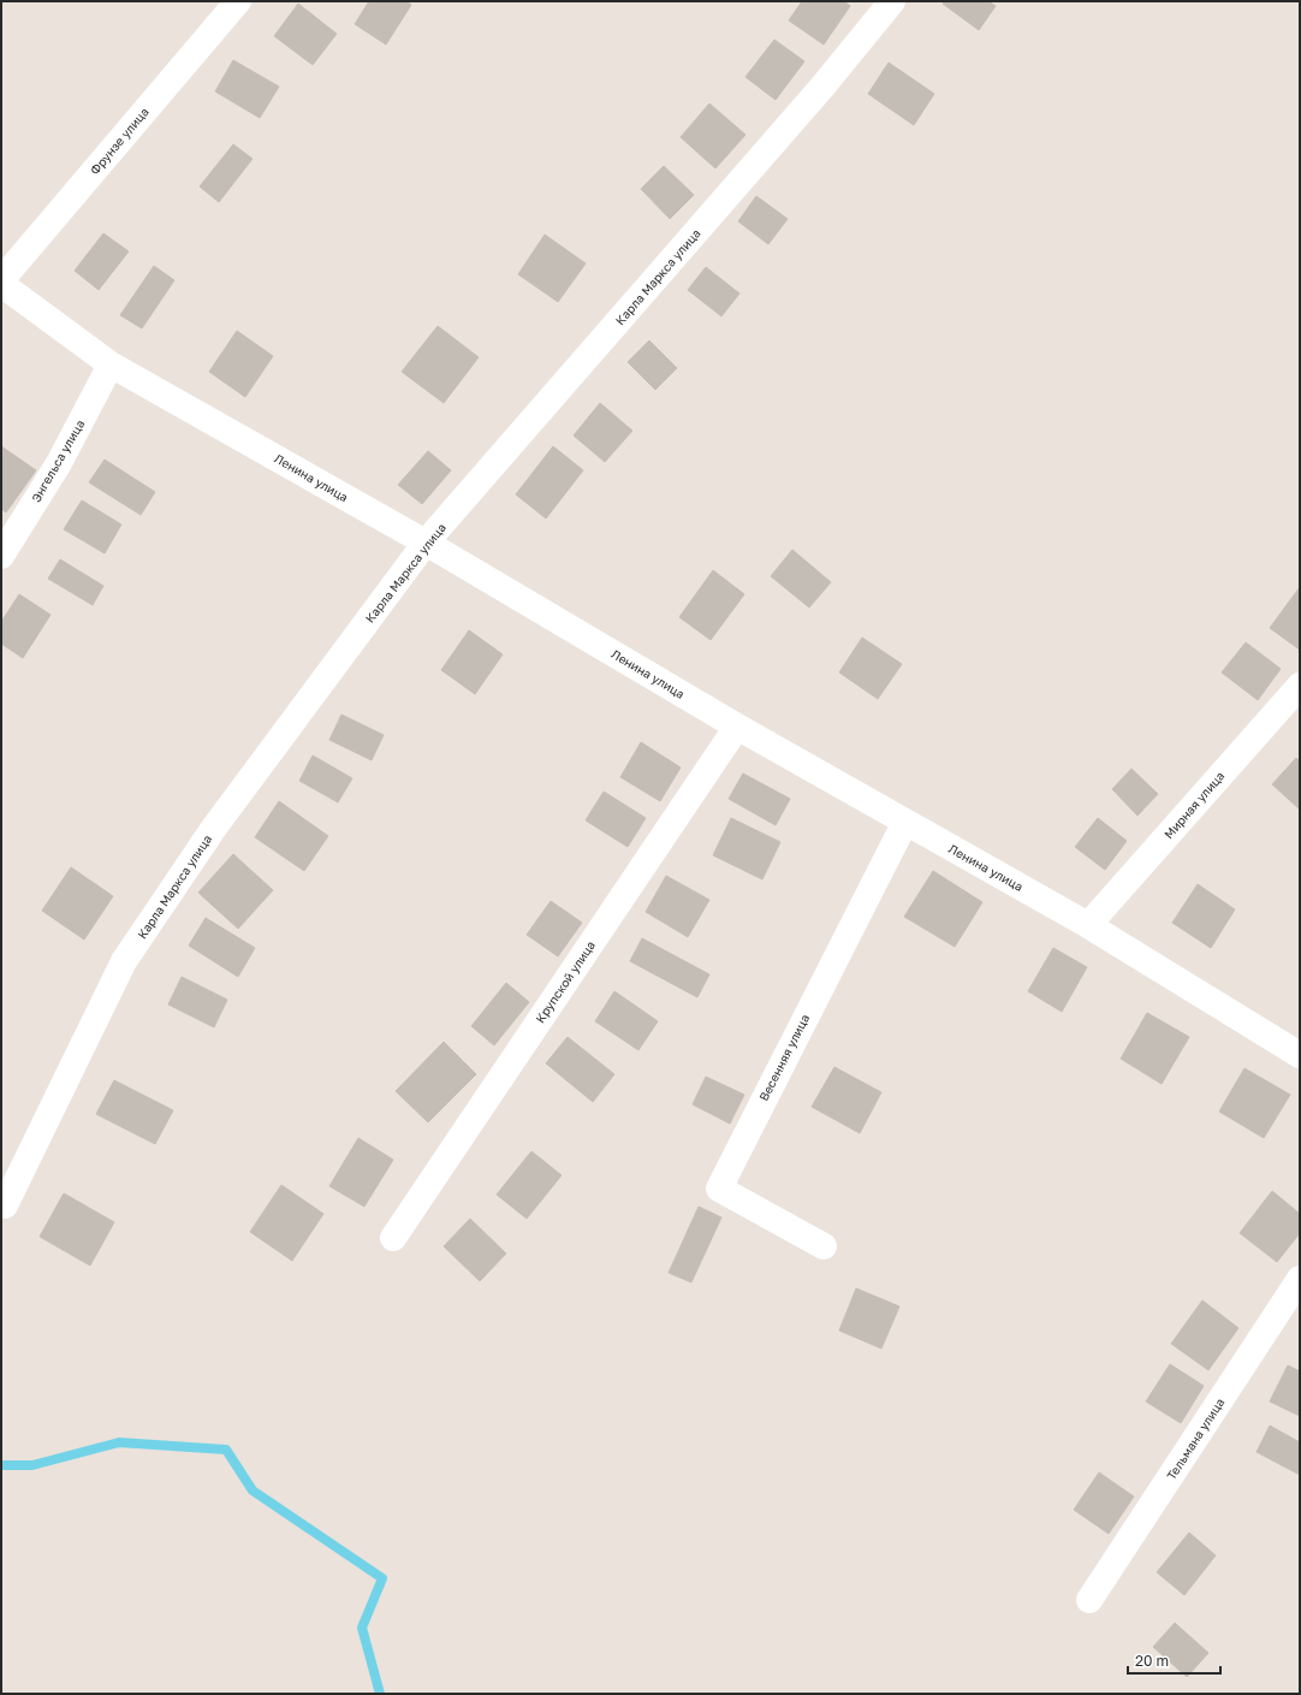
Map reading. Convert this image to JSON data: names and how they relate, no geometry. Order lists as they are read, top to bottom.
{
  "streets": {
    "street": [
      "Фрунзе улица",
      "Карла Маркса улица",
      "Энгельса улица",
      "Ленина улица",
      "Мирная улица",
      "Крупской улица",
      "Весенняя улица",
      "Тельмана улица"
    ]
  },
  "crossings": [
    ["Карла Маркса улица", "Ленина улица"],
    ["Энгельса улица", "Ленина улица"],
    ["Ленина улица", "Мирная улица"],
    ["Ленина улица", "Крупской улица"],
    ["Ленина улица", "Весенняя улица"]
  ],
  "scale_bar": "20 m"
}
